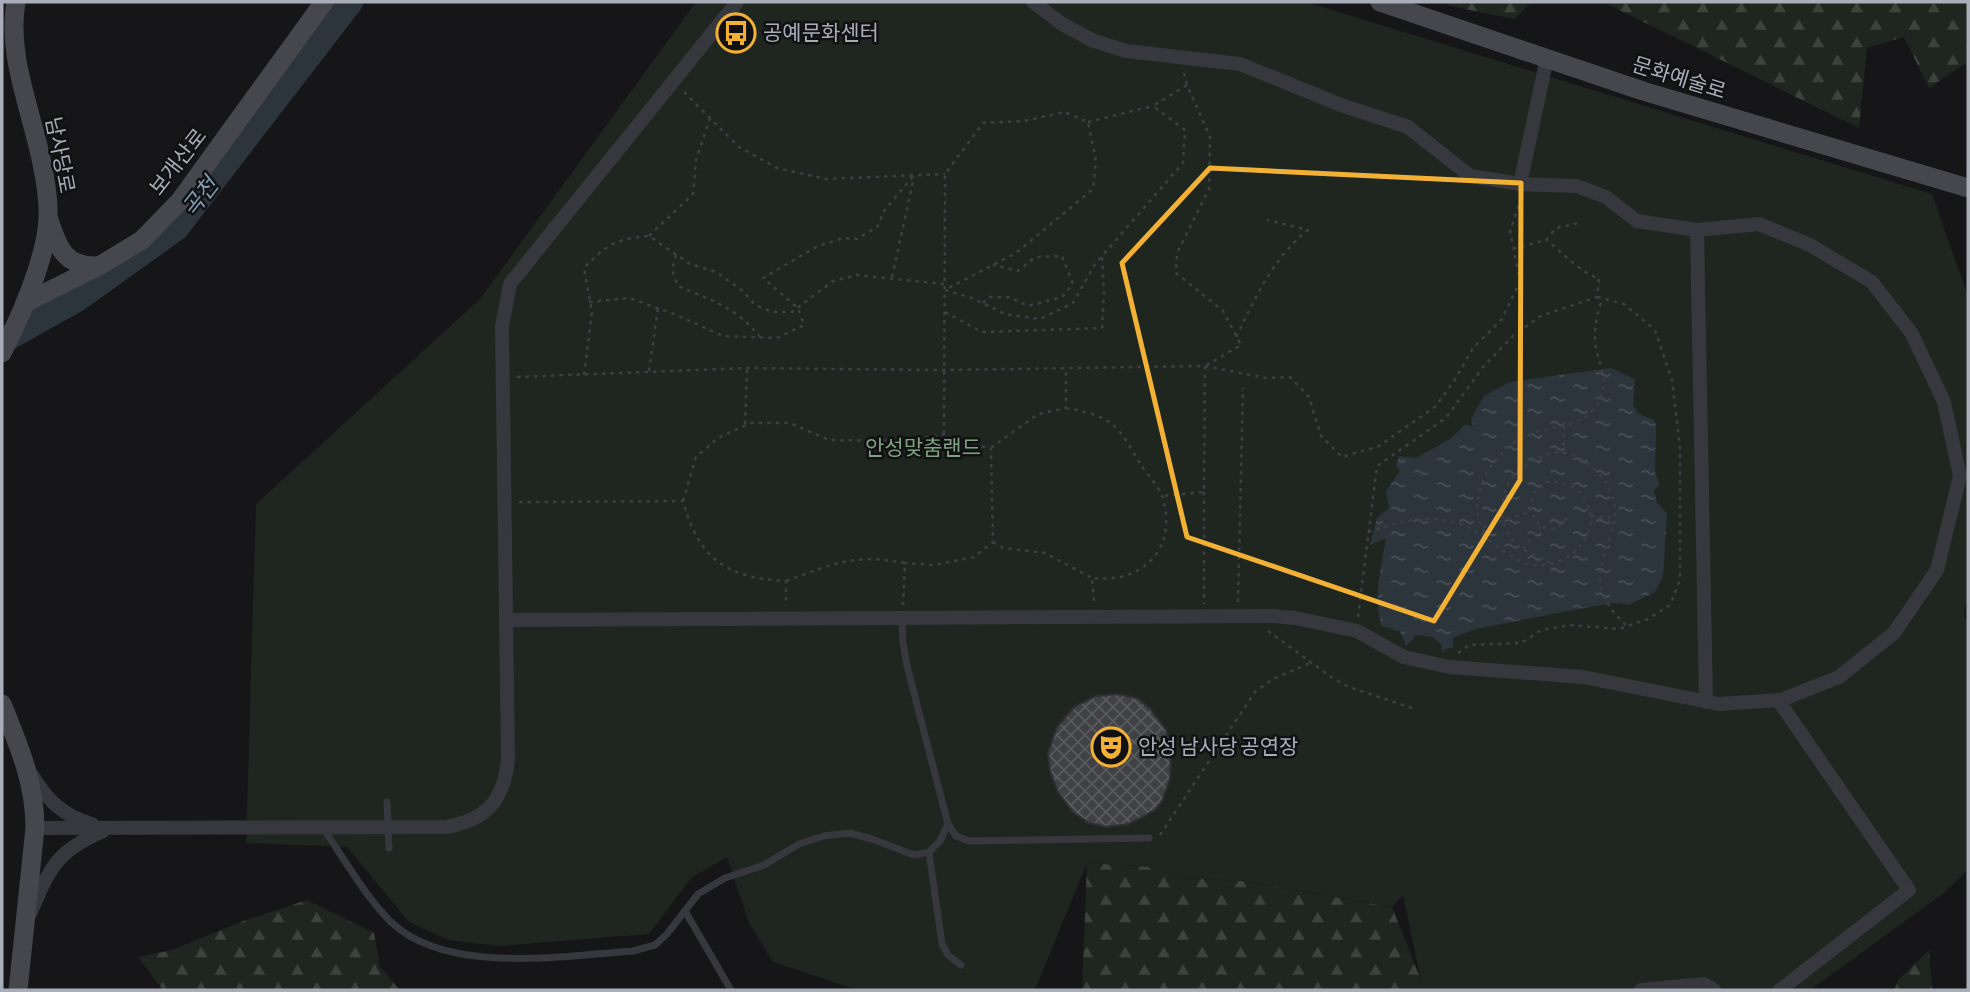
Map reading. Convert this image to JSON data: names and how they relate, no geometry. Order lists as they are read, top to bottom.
{
  "streets": {
    "street": ["문화예술로", "남사당로", "보개산로"]
  },
  "crossings": [
    ["남사당로", "보개산로"]
  ],
  "water": ["곡천"],
  "parks": ["안성맞춤랜드"],
  "places": {
    "bus stop": ["공예문화센터"],
    "theatre": ["안성 남사당 공연장"]
  }
}
